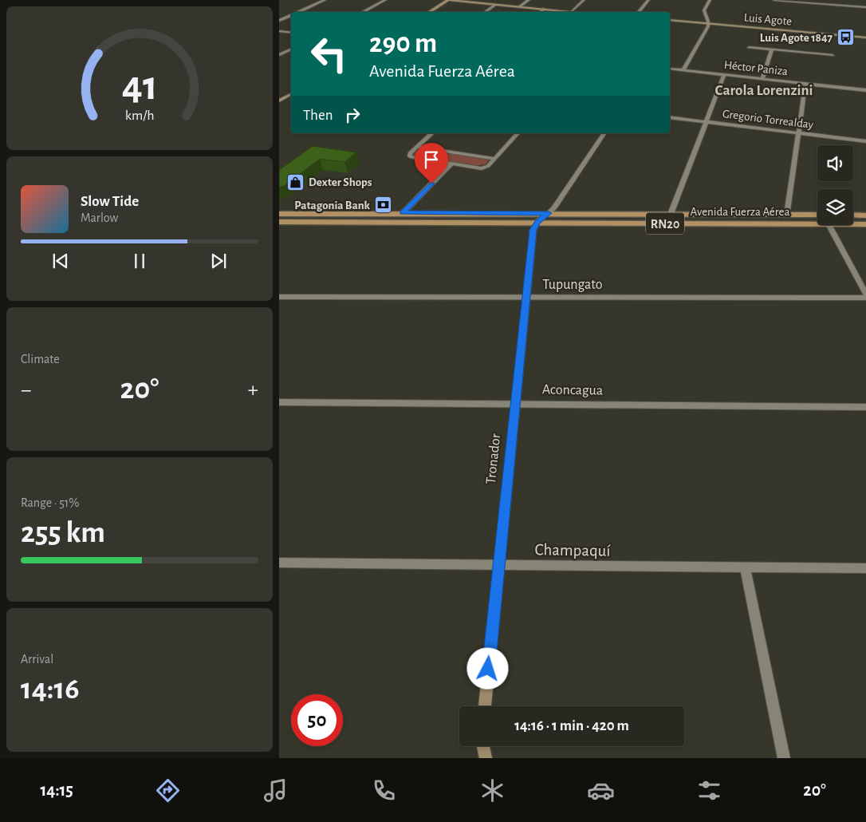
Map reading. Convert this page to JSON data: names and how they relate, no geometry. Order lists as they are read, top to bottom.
{
  "streets": {
    "main road": [
      "Luis Agote",
      "Avenida Fuerza Aérea",
      "RN20",
      "Tronador"
    ],
    "street": [
      "Héctor Paniza",
      "Gregorio Torrealday",
      "Tupungato",
      "Aconcagua",
      "Champaquí"
    ]
  },
  "crossings": [
    ["Avenida Fuerza Aérea", "Tronador"],
    ["Tupungato", "Tronador"],
    ["Aconcagua", "Tronador"],
    ["Tronador", "Champaquí"]
  ],
  "districts": ["Carola Lorenzini"],
  "places": {
    "bus stop": ["Luis Agote 1847"],
    "shop": ["Dexter Shops"],
    "bank": ["Patagonia Bank"]
  },
  "page": {
    "turn": ["290 m", "Avenida Fuerza Aérea"],
    "then": "Then",
    "song": ["Slow Tide", "Marlow"],
    "tile": [
      "Climate",
      ["Range · 51%", "255 km"],
      ["Arrival", "14:16"]
    ],
    "heat": ["−", "20°", "+"],
    "limit": "50",
    "trip": "14:16 · 1 min · 420 m",
    "tabs": ["14:15", "20°"],
    "gauge": ["41", "km/h"]
  }
}
